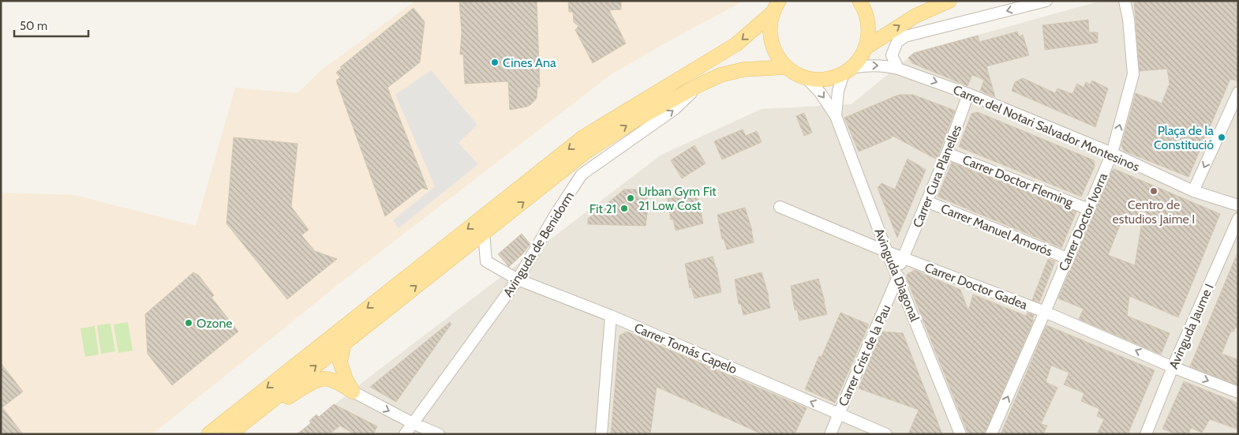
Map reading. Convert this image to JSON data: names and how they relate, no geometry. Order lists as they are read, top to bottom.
{
  "streets": {
    "street": [
      "Carrer del Notari Salvador Montesinos",
      "Carrer Cura Planelles",
      "Carrer Doctor Fleming",
      "Carrer Doctor Ivorra",
      "Carrer Manuel Amorós",
      "Avinguda de Benidorm",
      "Avinguda Diagonal",
      "Carrer Doctor Gadea",
      "Avinguda Jaume I",
      "Carrer Tomás Capelo",
      "Carrer Crist de la Pau"
    ]
  },
  "crossings": [
    ["Carrer del Notari Salvador Montesinos", "Carrer Cura Planelles"],
    ["Carrer del Notari Salvador Montesinos", "Carrer Doctor Ivorra"],
    ["Carrer del Notari Salvador Montesinos", "Avinguda Diagonal"],
    ["Carrer Cura Planelles", "Carrer Doctor Fleming"],
    ["Carrer Cura Planelles", "Carrer Manuel Amorós"],
    ["Carrer Cura Planelles", "Avinguda Diagonal"],
    ["Carrer Cura Planelles", "Carrer Doctor Gadea"],
    ["Carrer Cura Planelles", "Carrer Crist de la Pau"],
    ["Carrer Doctor Fleming", "Carrer Doctor Ivorra"],
    ["Carrer Doctor Ivorra", "Carrer Manuel Amorós"],
    ["Carrer Doctor Ivorra", "Carrer Doctor Gadea"],
    ["Avinguda de Benidorm", "Carrer Tomás Capelo"],
    ["Avinguda Diagonal", "Carrer Doctor Gadea"],
    ["Avinguda Diagonal", "Carrer Crist de la Pau"],
    ["Carrer Doctor Gadea", "Avinguda Jaume I"],
    ["Carrer Tomás Capelo", "Carrer Crist de la Pau"]
  ],
  "one_way": ["Carrer Doctor Ivorra", "Avinguda de Benidorm", "Carrer Tomás Capelo"],
  "places": [
    "Cines Ana",
    "Plaça de la Constitució",
    "Centro de estudios Jaime I",
    "Urban Gym Fit 21 Low Cost",
    "Fit 21",
    "Ozone"
  ],
  "scale_bar": "50 m"
}
